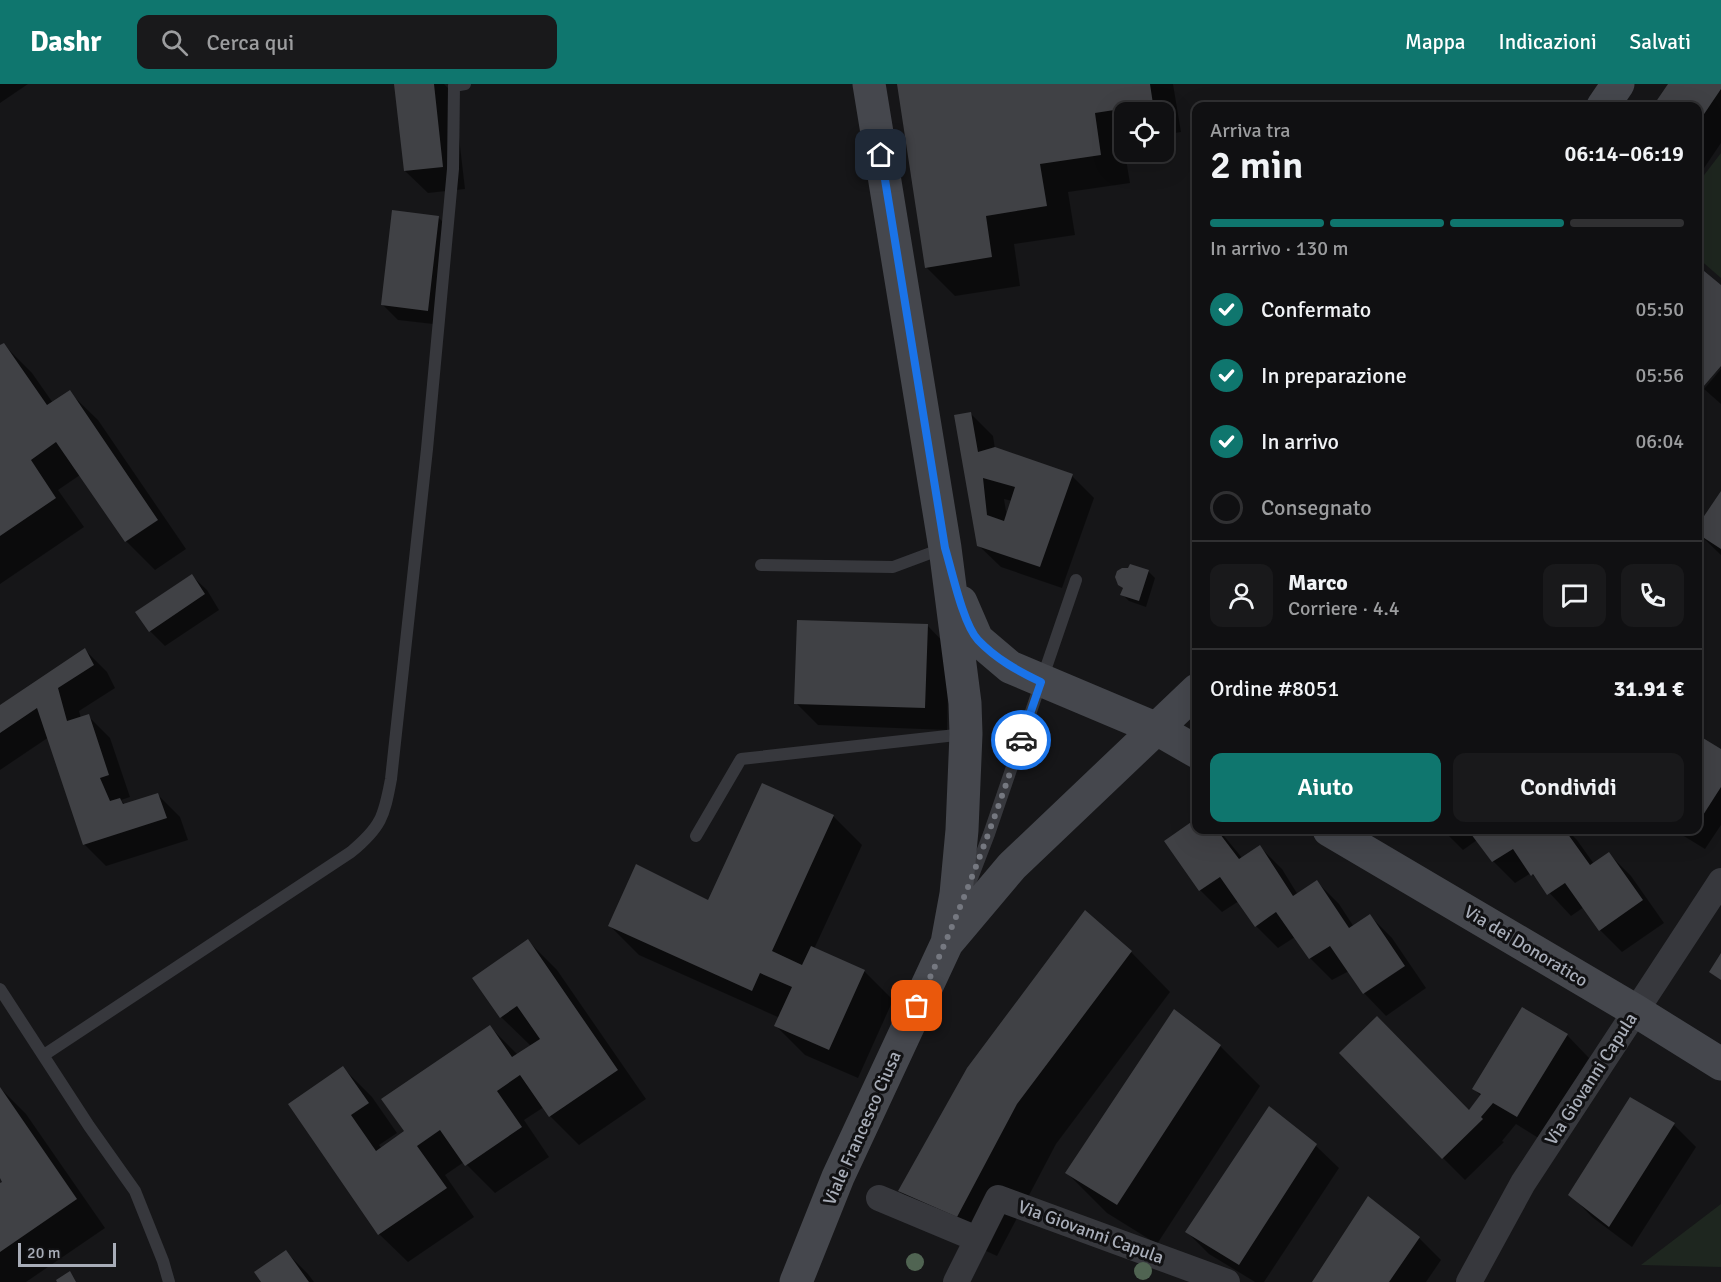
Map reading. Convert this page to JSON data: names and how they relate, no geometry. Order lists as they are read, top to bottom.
{
  "streets": {
    "street": ["Via dei Donoratico", "Via Giovanni Capula", "Viale Francesco Ciusa"]
  },
  "crossings": [
    ["Via dei Donoratico", "Via Giovanni Capula"]
  ],
  "scale_bar": "20 m",
  "page": {
    "header": "Dashr",
    "search": "Cerca qui",
    "nav": ["Mappa", "Indicazioni", "Salvati"],
    "heading": ["2 min", "Arriva tra", "06:14–06:19"],
    "panel": [
      "Marco",
      "Corriere · 4.4",
      "Ordine #8051",
      "31.91 €"
    ],
    "bar": "In arrivo · 130 m",
    "list": [
      ["Confermato", "05:50"],
      ["In preparazione", "05:56"],
      ["In arrivo", "06:04"],
      "Consegnato"
    ],
    "buttons": ["Aiuto", "Condividi"],
    "scale": "20 m"
  }
}
